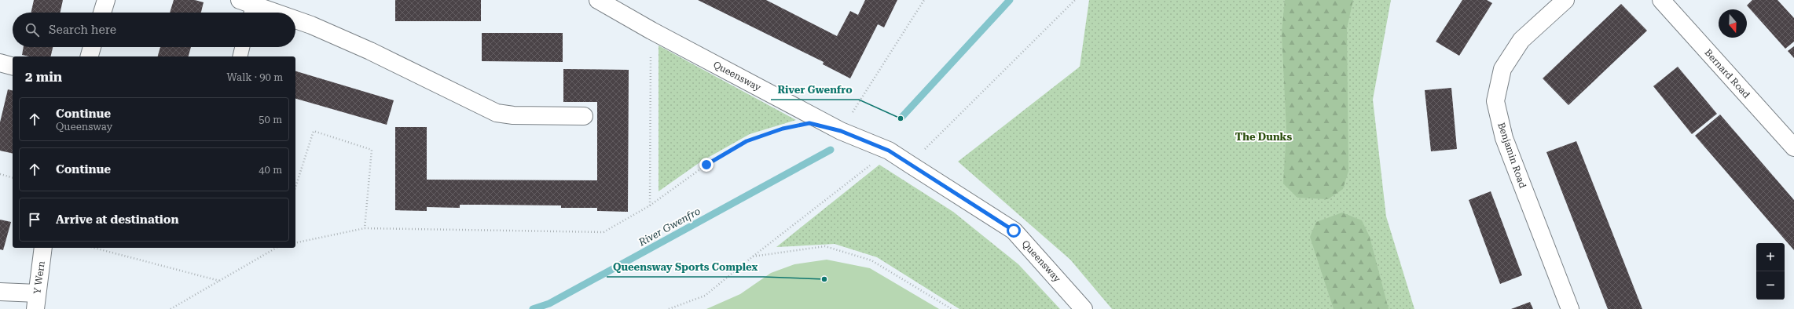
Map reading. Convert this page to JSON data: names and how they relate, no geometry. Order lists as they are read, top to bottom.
{
  "streets": {
    "street": [
      "Bernard Road",
      "Queensway",
      "Benjamin Road",
      "Y Wern"
    ]
  },
  "districts": ["The Dunks"],
  "water": ["River Gwenfro"],
  "places": ["River Gwenfro", "Queensway Sports Complex"],
  "north": "bottom",
  "page": {
    "search": "Search here",
    "heading": ["2 min", "Walk · 90 m"],
    "list": [
      ["Continue", "Queensway", "50 m"],
      ["Continue", "40 m"],
      "Arrive at destination"
    ],
    "map_buttons": ["+", "−"]
  }
}
